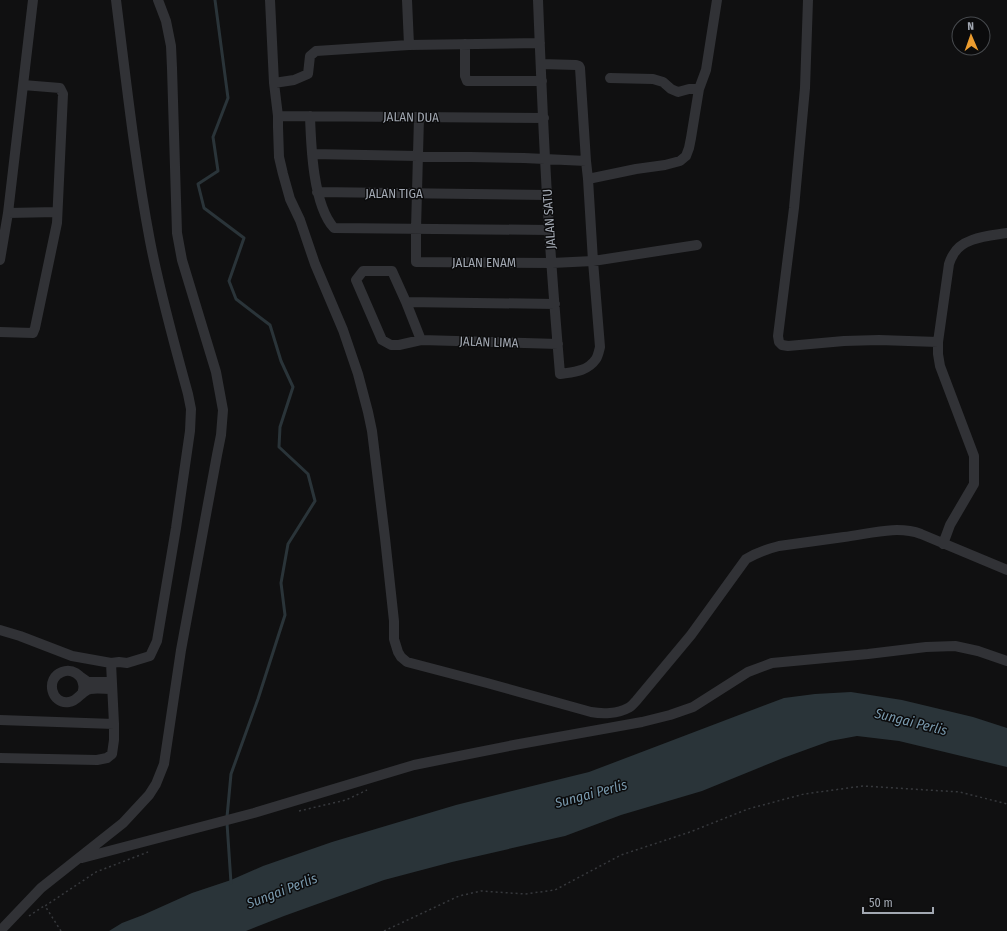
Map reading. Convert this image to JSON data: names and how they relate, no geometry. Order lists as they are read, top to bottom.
{
  "streets": {
    "street": [
      "JALAN DUA",
      "JALAN TIGA",
      "JALAN SATU",
      "JALAN ENAM",
      "JALAN LIMA"
    ]
  },
  "crossings": [
    ["JALAN DUA", "JALAN SATU"],
    ["JALAN TIGA", "JALAN SATU"],
    ["JALAN SATU", "JALAN ENAM"],
    ["JALAN SATU", "JALAN LIMA"]
  ],
  "water": ["Sungai Perlis"],
  "scale_bar": "50 m",
  "north": "top"
}
